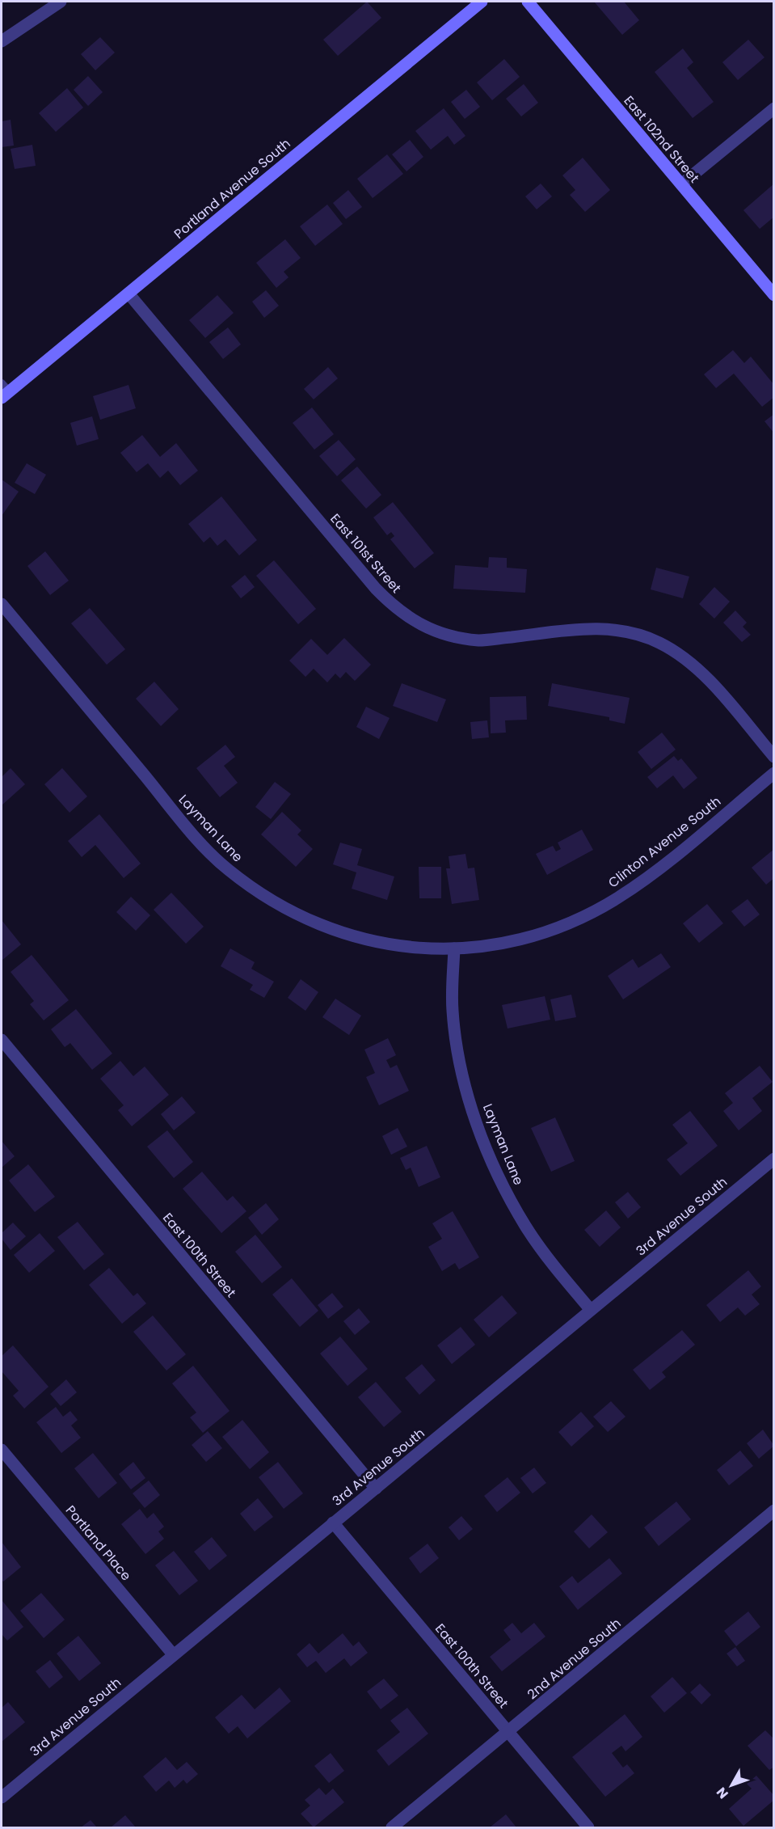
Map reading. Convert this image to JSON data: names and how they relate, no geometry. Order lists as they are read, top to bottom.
{
  "streets": {
    "street": [
      "East 102nd Street",
      "Portland Avenue South",
      "East 101st Street",
      "Layman Lane",
      "Clinton Avenue South",
      "3rd Avenue South",
      "East 100th Street",
      "Portland Place",
      "2nd Avenue South"
    ]
  },
  "crossings": [
    ["Portland Avenue South", "East 101st Street"],
    ["Layman Lane", "Clinton Avenue South"],
    ["Layman Lane", "3rd Avenue South"],
    ["3rd Avenue South", "East 100th Street"],
    ["3rd Avenue South", "Portland Place"],
    ["East 100th Street", "2nd Avenue South"]
  ],
  "north": "bottom left"
}
